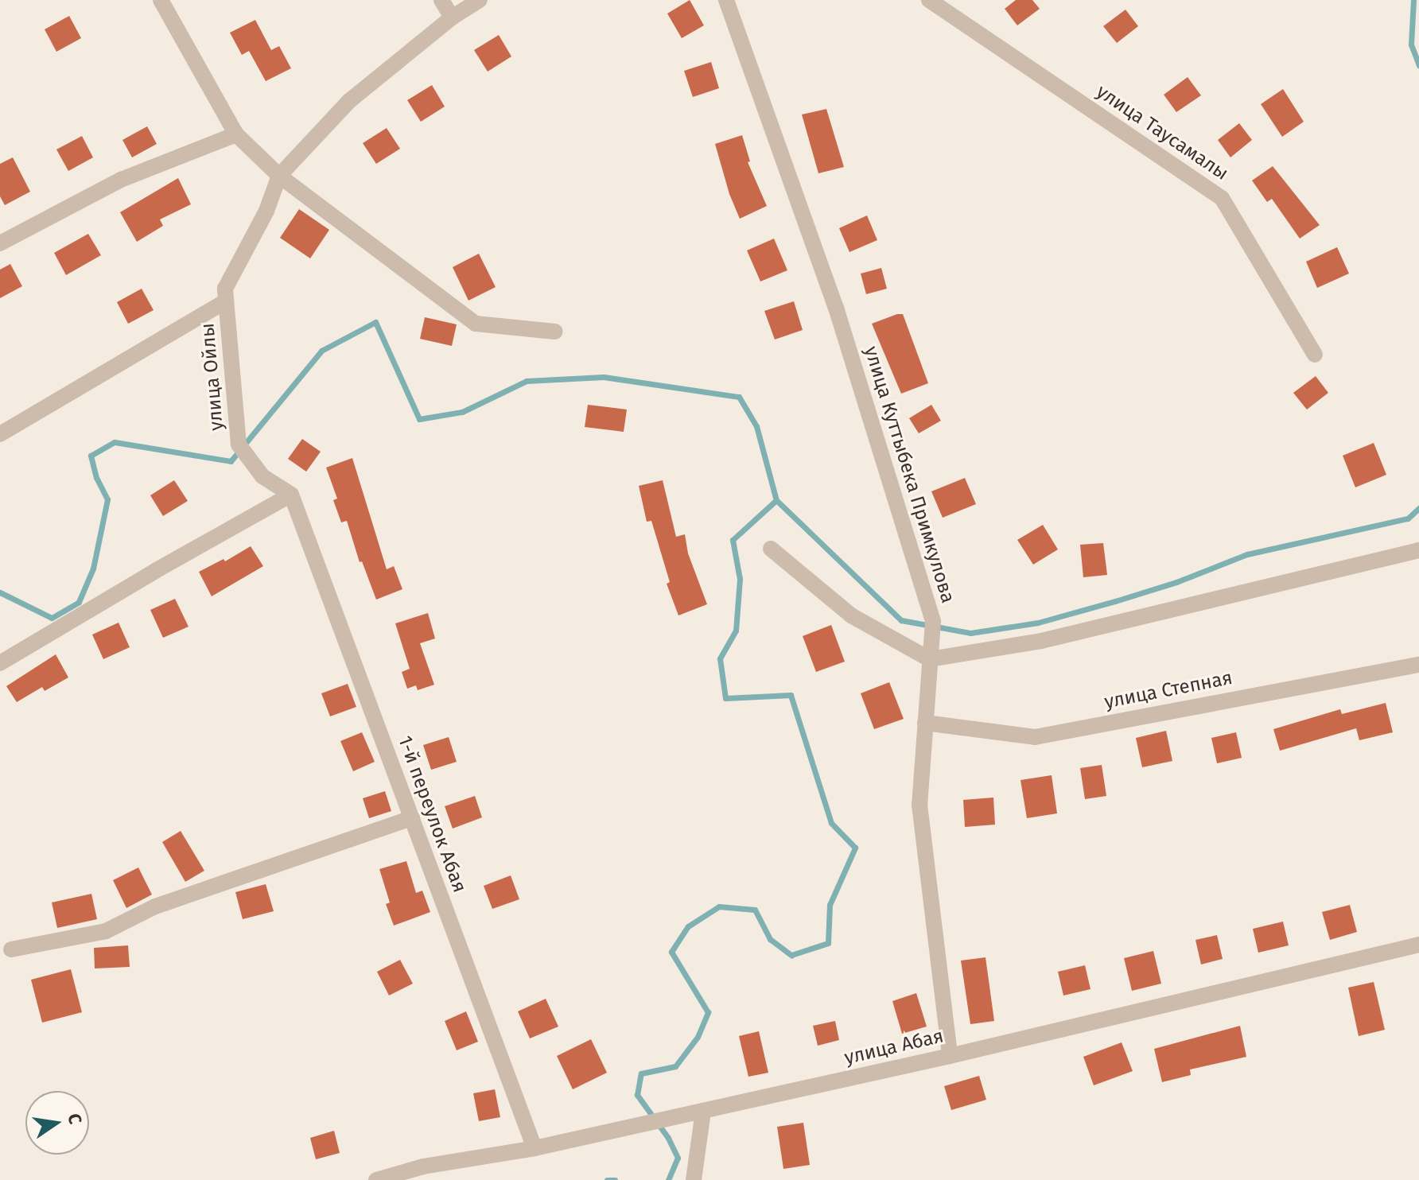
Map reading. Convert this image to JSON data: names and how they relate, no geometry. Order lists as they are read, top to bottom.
{
  "streets": {
    "street": [
      "улица Таусамалы",
      "улица Ойлы",
      "улица Куттыбека Примкулова",
      "улица Степная",
      "1-й переулок Абая",
      "улица Абая"
    ]
  },
  "crossings": [
    ["улица Ойлы", "1-й переулок Абая"],
    ["улица Куттыбека Примкулова", "улица Степная"],
    ["улица Куттыбека Примкулова", "улица Абая"],
    ["1-й переулок Абая", "улица Абая"]
  ],
  "north": "right"
}
